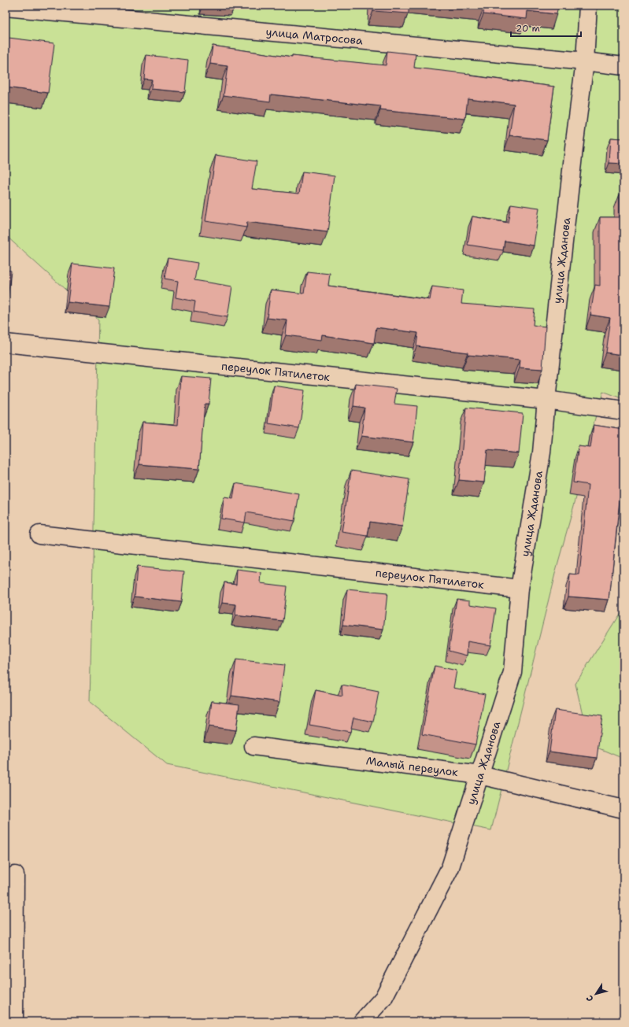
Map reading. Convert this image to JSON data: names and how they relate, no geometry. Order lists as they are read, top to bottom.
{
  "streets": {
    "street": [
      "улица Матросова",
      "улица Жданова",
      "переулок Пятилеток",
      "Малый переулок"
    ]
  },
  "crossings": [
    ["улица Матросова", "улица Жданова"],
    ["улица Жданова", "переулок Пятилеток"],
    ["улица Жданова", "Малый переулок"]
  ],
  "scale_bar": "20 m",
  "north": "bottom left"
}
